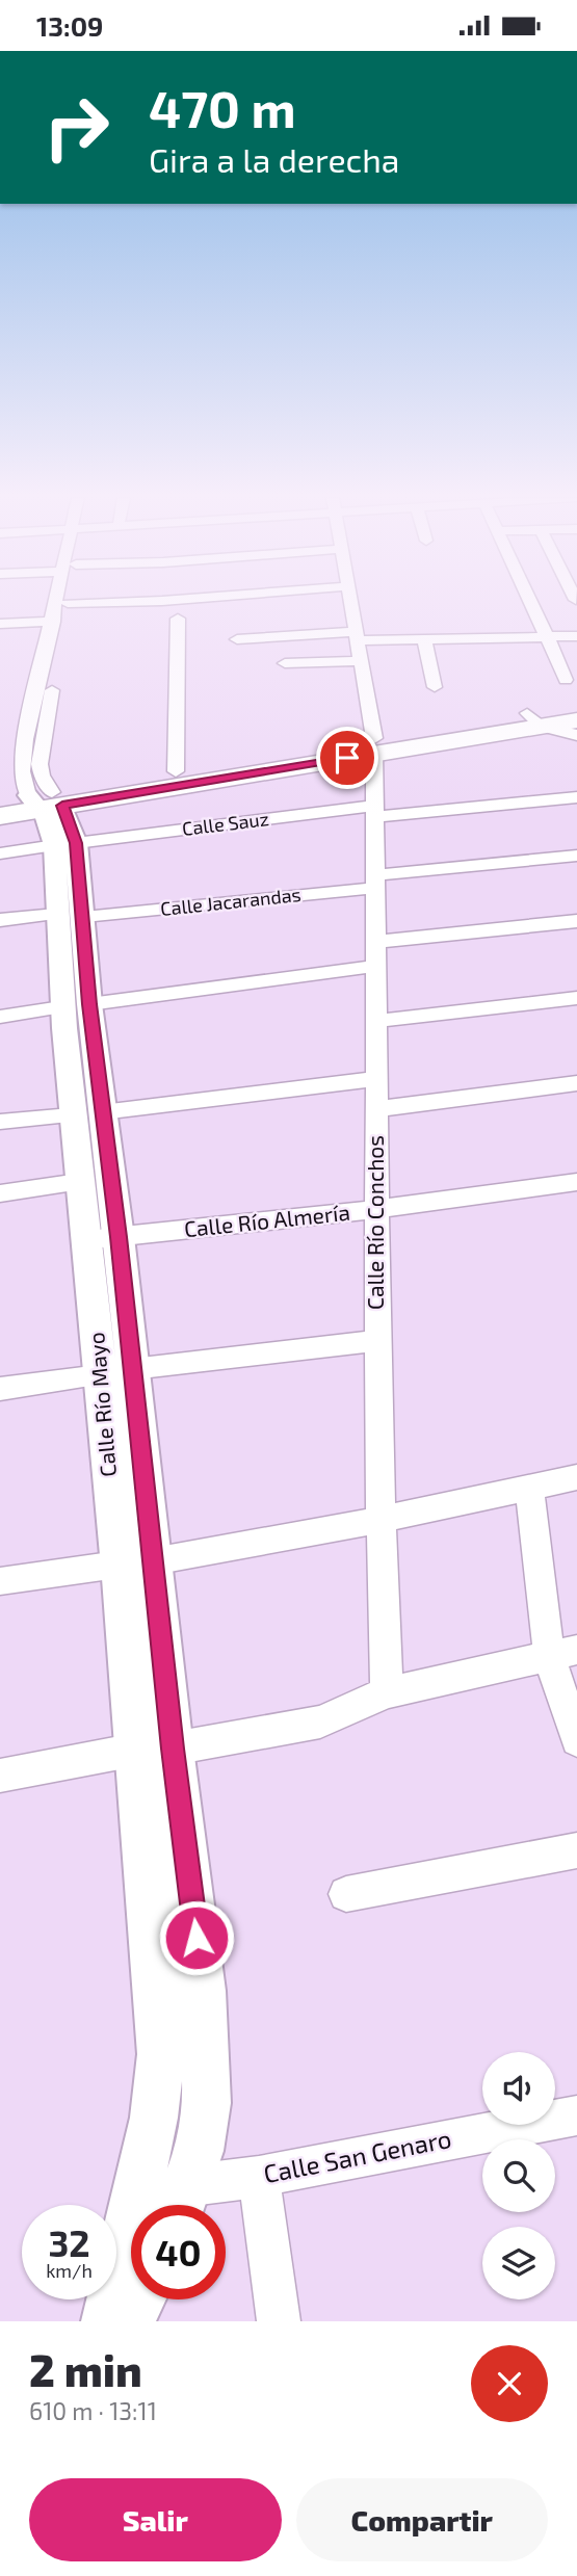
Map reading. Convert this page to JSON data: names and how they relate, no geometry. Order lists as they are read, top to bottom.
{
  "streets": {
    "street": [
      "Calle Sauz",
      "Calle Jacarandas",
      "Calle Río Almería",
      "Calle Río Conchos",
      "Calle Río Mayo",
      "Calle San Genaro"
    ]
  },
  "crossings": [
    ["Calle Sauz", "Calle Río Conchos"],
    ["Calle Sauz", "Calle Río Mayo"],
    ["Calle Jacarandas", "Calle Río Conchos"],
    ["Calle Jacarandas", "Calle Río Mayo"],
    ["Calle Río Almería", "Calle Río Conchos"],
    ["Calle Río Almería", "Calle Río Mayo"],
    ["Calle Río Mayo", "Calle San Genaro"]
  ],
  "page": {
    "status": "13:09",
    "turn": ["470 m", "Gira a la derecha"],
    "speed": "32 km/h",
    "limit": "40",
    "heading": ["2 min", "610 m · 13:11"],
    "buttons": ["Salir", "Compartir"]
  }
}
